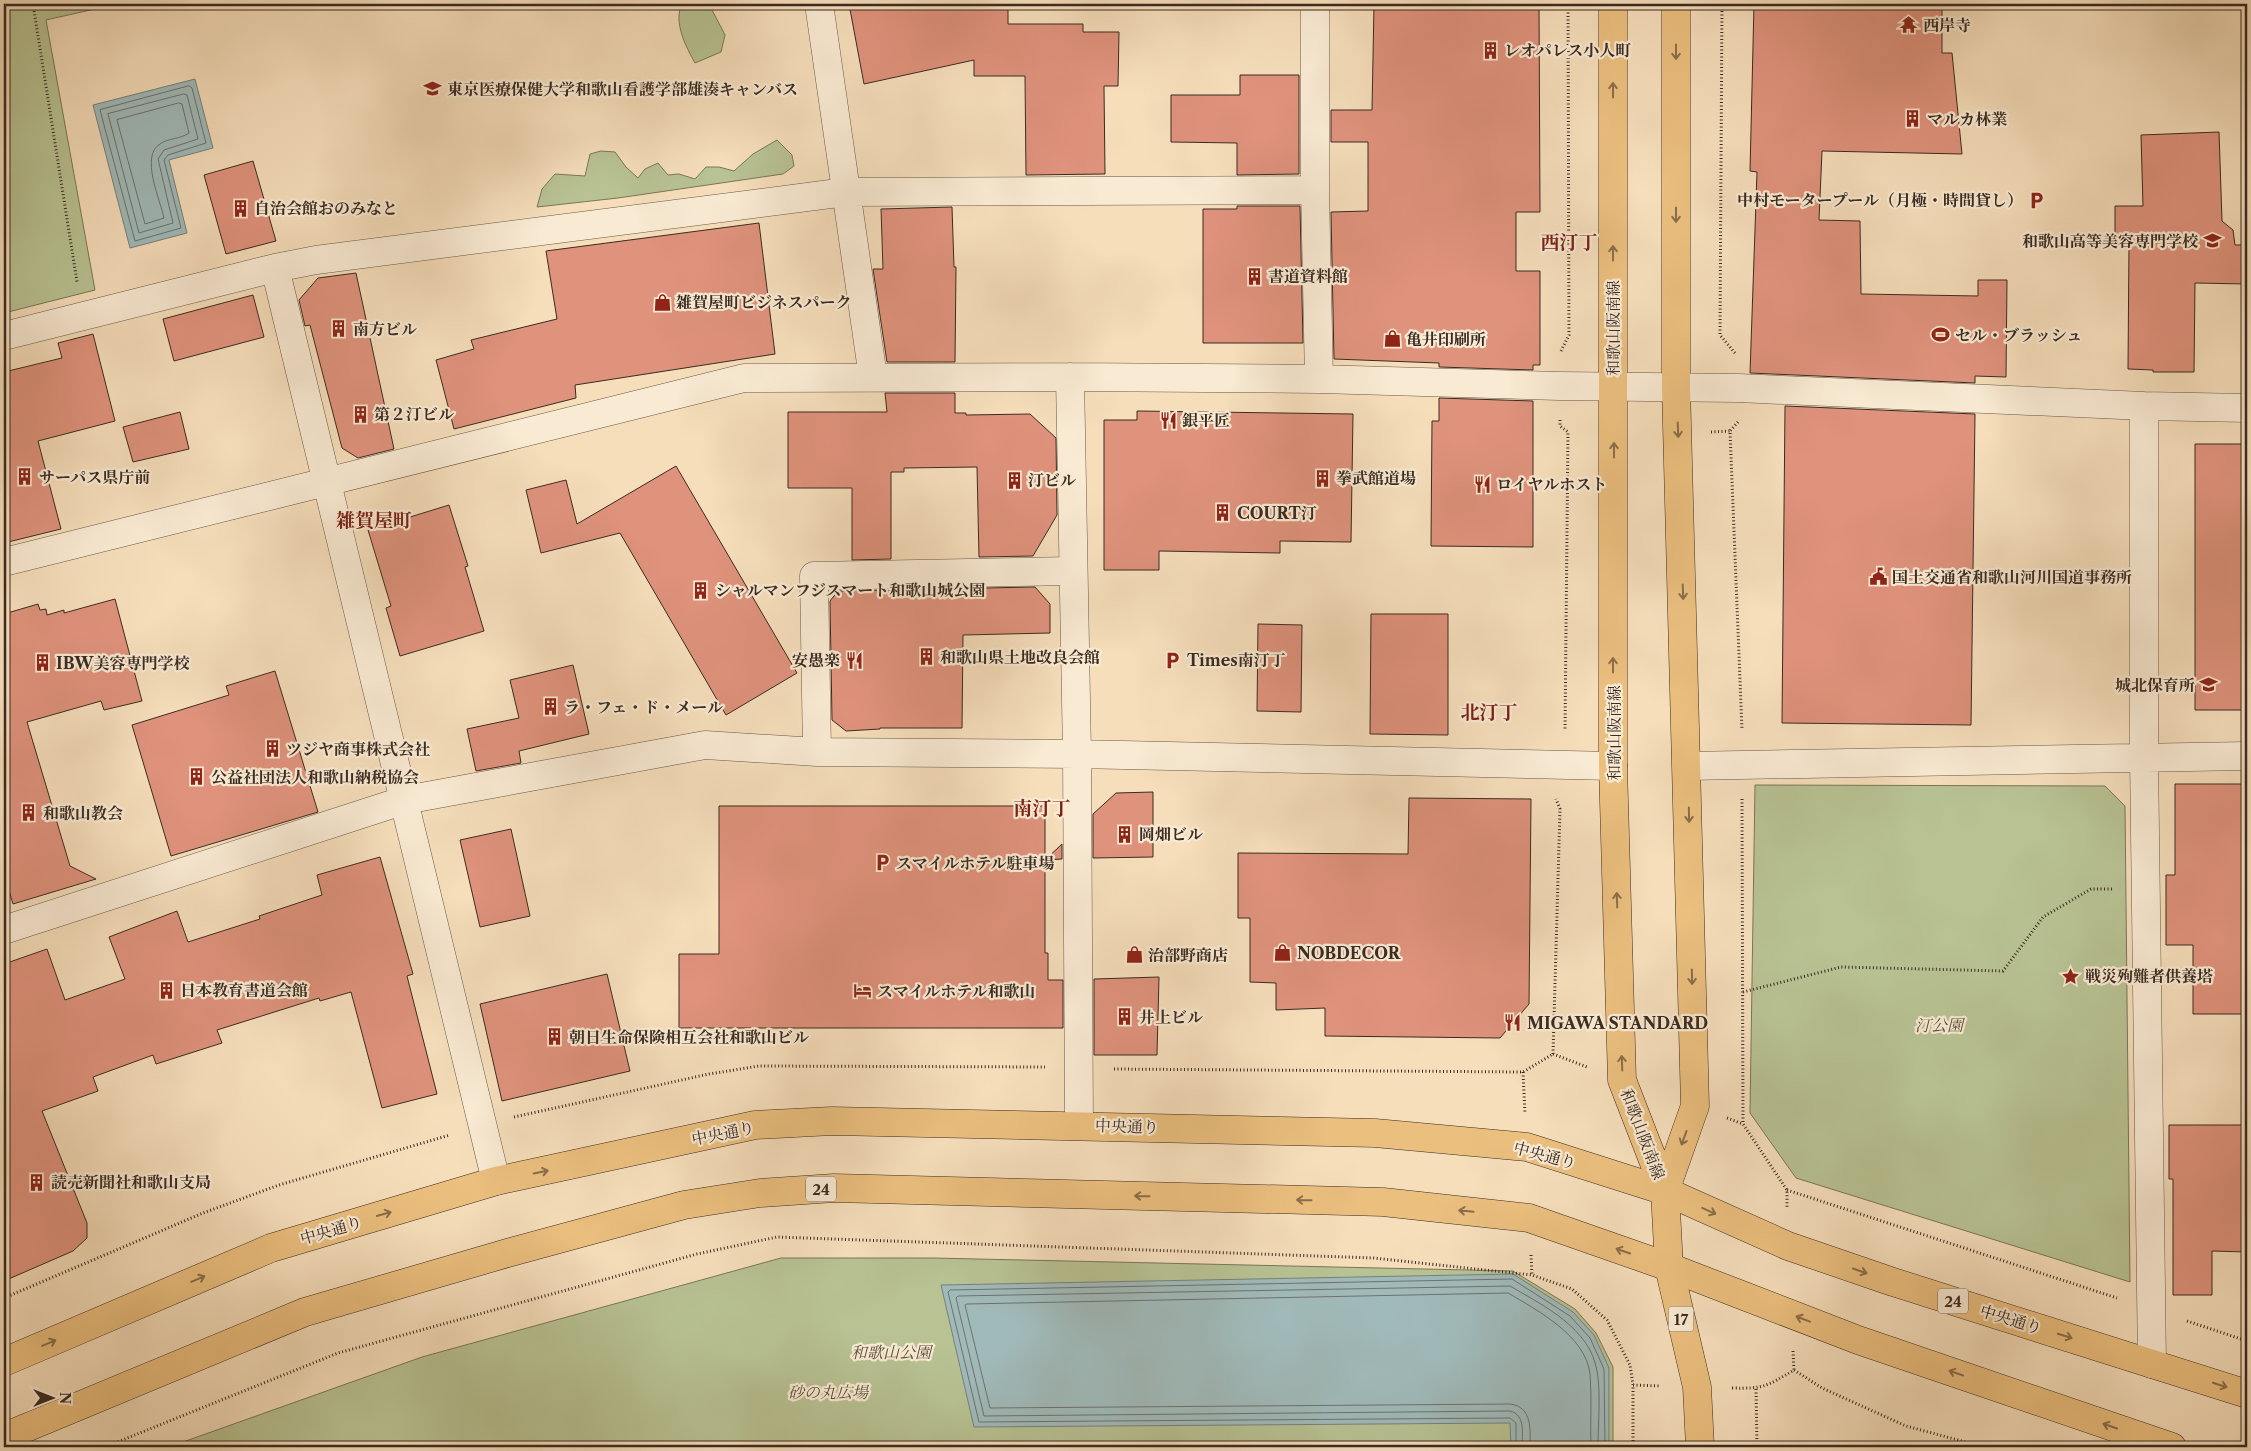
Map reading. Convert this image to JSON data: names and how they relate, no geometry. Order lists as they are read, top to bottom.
{
  "streets": {
    "main road": [
      "和歌山阪南線",
      "中央通り",
      "24",
      "17"
    ]
  },
  "crossings": [
    ["和歌山阪南線", "中央通り"],
    ["和歌山阪南線", "17"],
    ["中央通り", "17"],
    ["24", "17"]
  ],
  "districts": [
    "西汀丁",
    "雑賀屋町",
    "北汀丁",
    "南汀丁"
  ],
  "parks": ["汀公園", "和歌山公園", "砂の丸広場"],
  "places": {
    "temple": ["西岸寺"],
    "building": [
      "レオパレス小人町",
      "マルカ林業",
      "自治会館おのみなと",
      "書道資料館",
      "南方ビル",
      "第２汀ビル",
      "サーパス県庁前",
      "拳武館道場",
      "汀ビル",
      "COURT汀",
      "シャルマンフジスマート和歌山城公園",
      "和歌山県土地改良会館",
      "IBW美容専門学校",
      "ラ・フェ・ド・メール",
      "ツジヤ商事株式会社",
      "公益社団法人和歌山納税協会",
      "和歌山教会",
      "岡畑ビル",
      "日本教育書道会館",
      "井上ビル",
      "朝日生命保険相互会社和歌山ビル",
      "読売新聞社和歌山支局"
    ],
    "school or university": ["東京医療保健大学和歌山看護学部雄湊キャンバス", "和歌山高等美容専門学校", "城北保育所"],
    "parking": ["中村モータープール（月極・時間貸し）", "Times南汀丁", "スマイルホテル駐車場"],
    "shop": [
      "雑賀屋町ビジネスパーク",
      "亀井印刷所",
      "NOBDECOR",
      "治部野商店"
    ],
    "sports": ["セル・ブラッシュ"],
    "restaurant": [
      "銀平匠",
      "ロイヤルホスト",
      "安愚楽",
      "MIGAWA STANDARD"
    ],
    "public building": ["国土交通省和歌山河川国道事務所"],
    "place": ["戦災殉難者供養塔"],
    "hotel": ["スマイルホテル和歌山"]
  },
  "north": "right"
}
